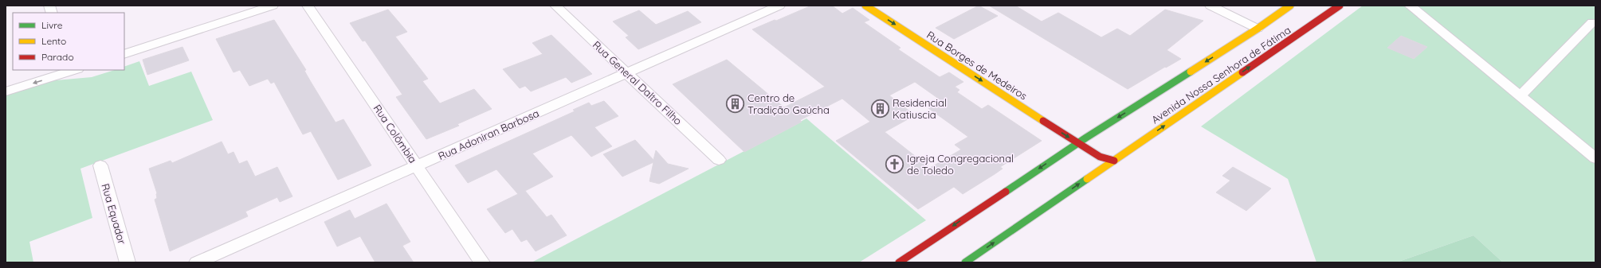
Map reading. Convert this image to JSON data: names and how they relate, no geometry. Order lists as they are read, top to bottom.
{
  "streets": {
    "street": [
      "Rua Borges de Medeiros",
      "Avenida Nossa Senhora de Fátima",
      "Rua General Daltro Filho",
      "Rua Colômbia",
      "Rua Adoniran Barbosa",
      "Rua Equador"
    ]
  },
  "crossings": [
    ["Rua Borges de Medeiros", "Avenida Nossa Senhora de Fátima"],
    ["Rua General Daltro Filho", "Rua Adoniran Barbosa"],
    ["Rua Colômbia", "Rua Adoniran Barbosa"]
  ],
  "one_way": ["Rua Borges de Medeiros"],
  "places": {
    "building": ["Centro de Tradição Gaúcha", "Residencial Katiuscia"],
    "church": ["Igreja Congregacional de Toledo"]
  },
  "legend": ["Livre", "Lento", "Parado"]
}
